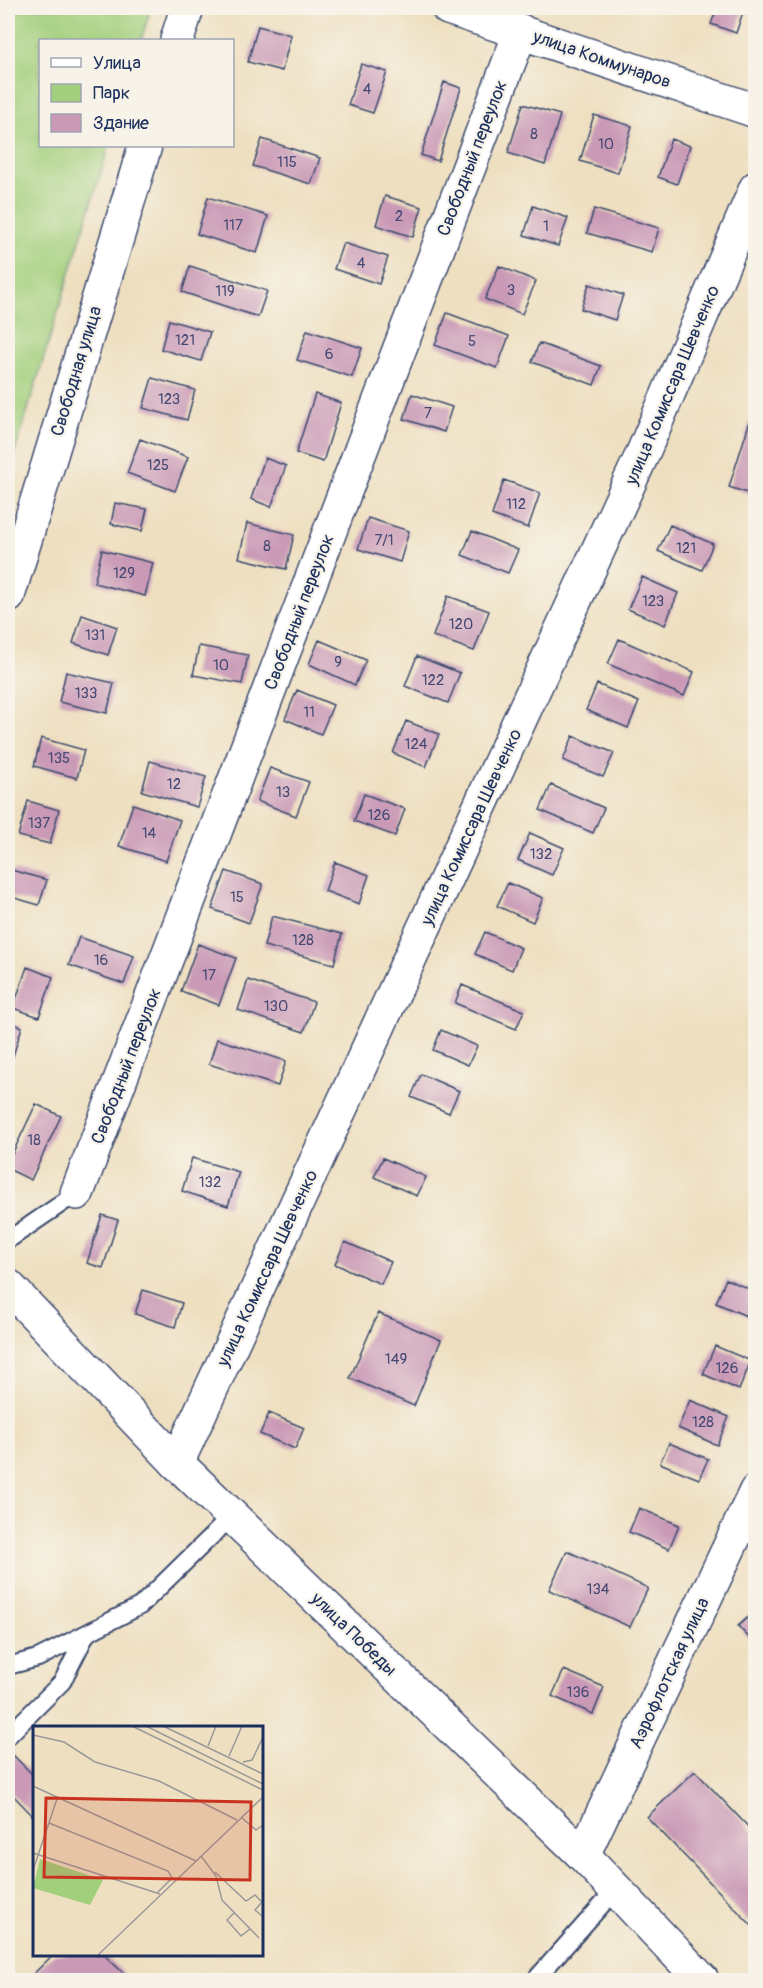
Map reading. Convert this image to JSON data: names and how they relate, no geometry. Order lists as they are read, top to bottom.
{
  "streets": {
    "street": [
      "улица Коммунаров",
      "Свободный переулок",
      "Свободная улица",
      "улица Комиссара Шевченко",
      "улица Победы",
      "Аэрофлотская улица"
    ]
  },
  "crossings": [
    ["улица Коммунаров", "Свободный переулок"],
    ["улица Комиссара Шевченко", "улица Победы"],
    ["улица Победы", "Аэрофлотская улица"]
  ],
  "house_numbers": [
    "4",
    "8",
    "10",
    "115",
    "2",
    "117",
    "1",
    "4",
    "3",
    "119",
    "121",
    "5",
    "6",
    "123",
    "7",
    "125",
    "112",
    "7/1",
    "8",
    "121",
    "129",
    "123",
    "120",
    "131",
    "9",
    "10",
    "122",
    "133",
    "11",
    "124",
    "135",
    "12",
    "13",
    "126",
    "137",
    "14",
    "132",
    "15",
    "128",
    "16",
    "17",
    "130",
    "18",
    "132",
    "149",
    "126",
    "128",
    "134",
    "136"
  ],
  "legend": ["Улица", "Парк", "Здание"]
}
